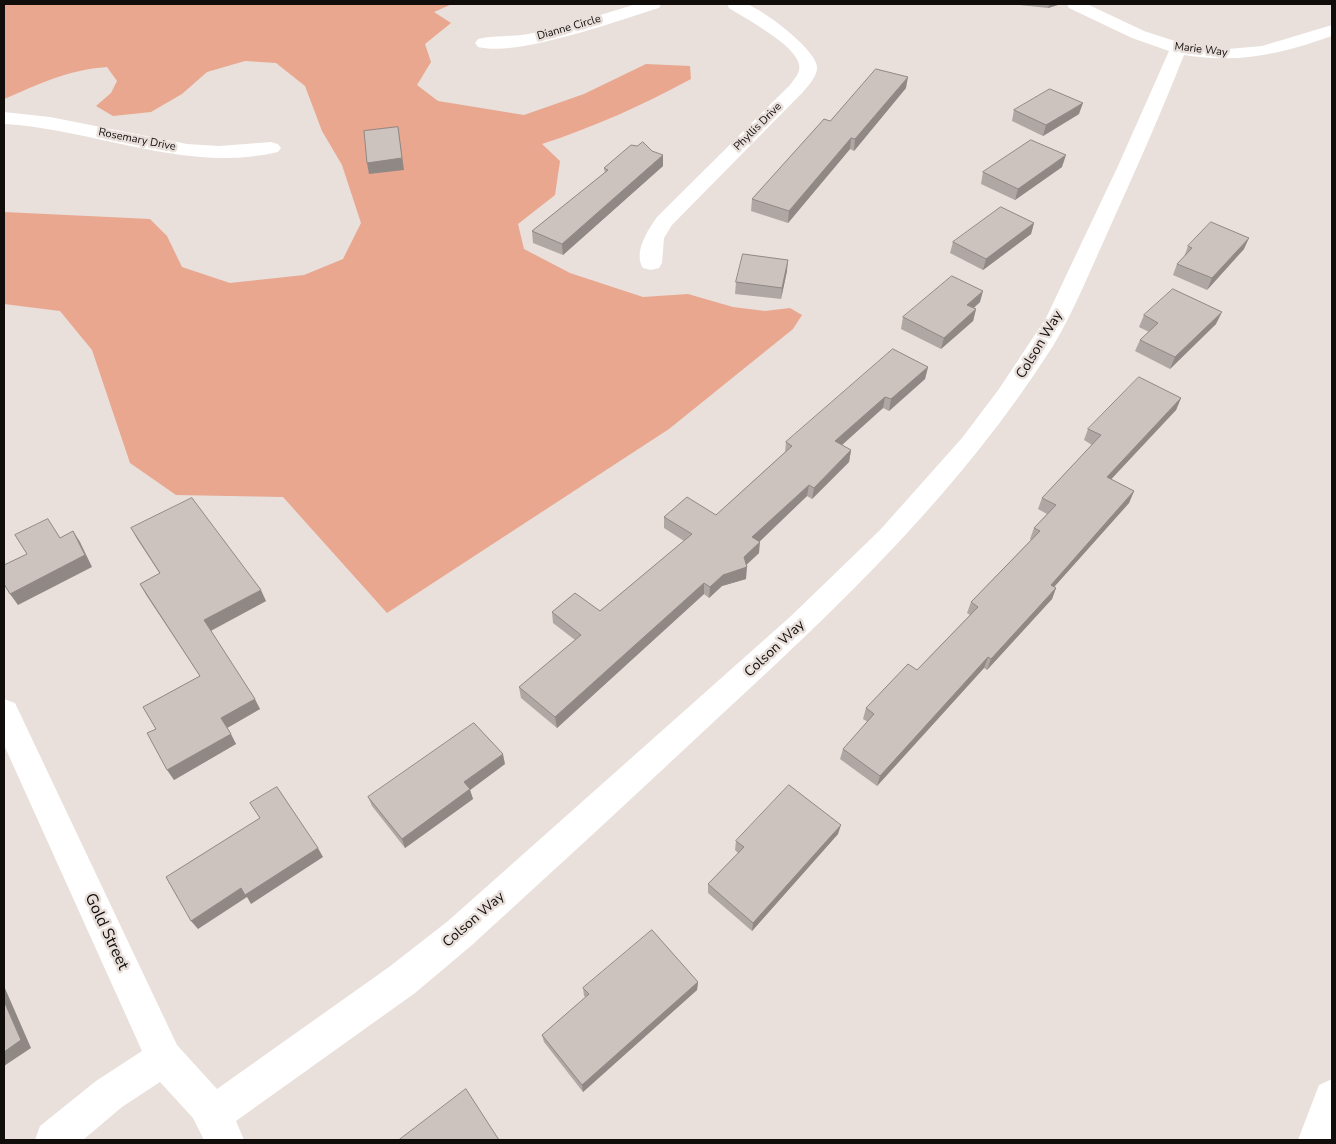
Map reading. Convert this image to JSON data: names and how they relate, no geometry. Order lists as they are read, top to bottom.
{
  "streets": {
    "main road": [
      "Dianne Circle",
      "Marie Way",
      "Phyllis Drive",
      "Rosemary Drive",
      "Colson Way",
      "Gold Street"
    ]
  },
  "crossings": [
    ["Marie Way", "Colson Way"],
    ["Colson Way", "Gold Street"]
  ]
}
